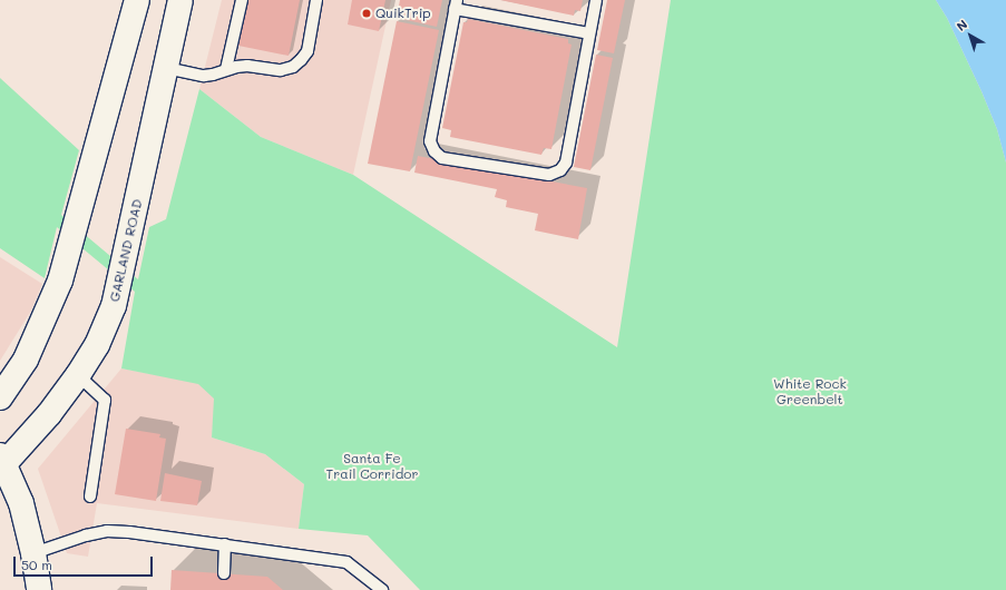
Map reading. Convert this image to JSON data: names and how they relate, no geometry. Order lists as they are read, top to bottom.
{
  "streets": {
    "main road": ["GARLAND ROAD"]
  },
  "parks": ["White Rock Greenbelt", "Santa Fe Trail Corridor"],
  "places": ["QuikTrip"],
  "scale_bar": "50 m",
  "north": "top left"
}
